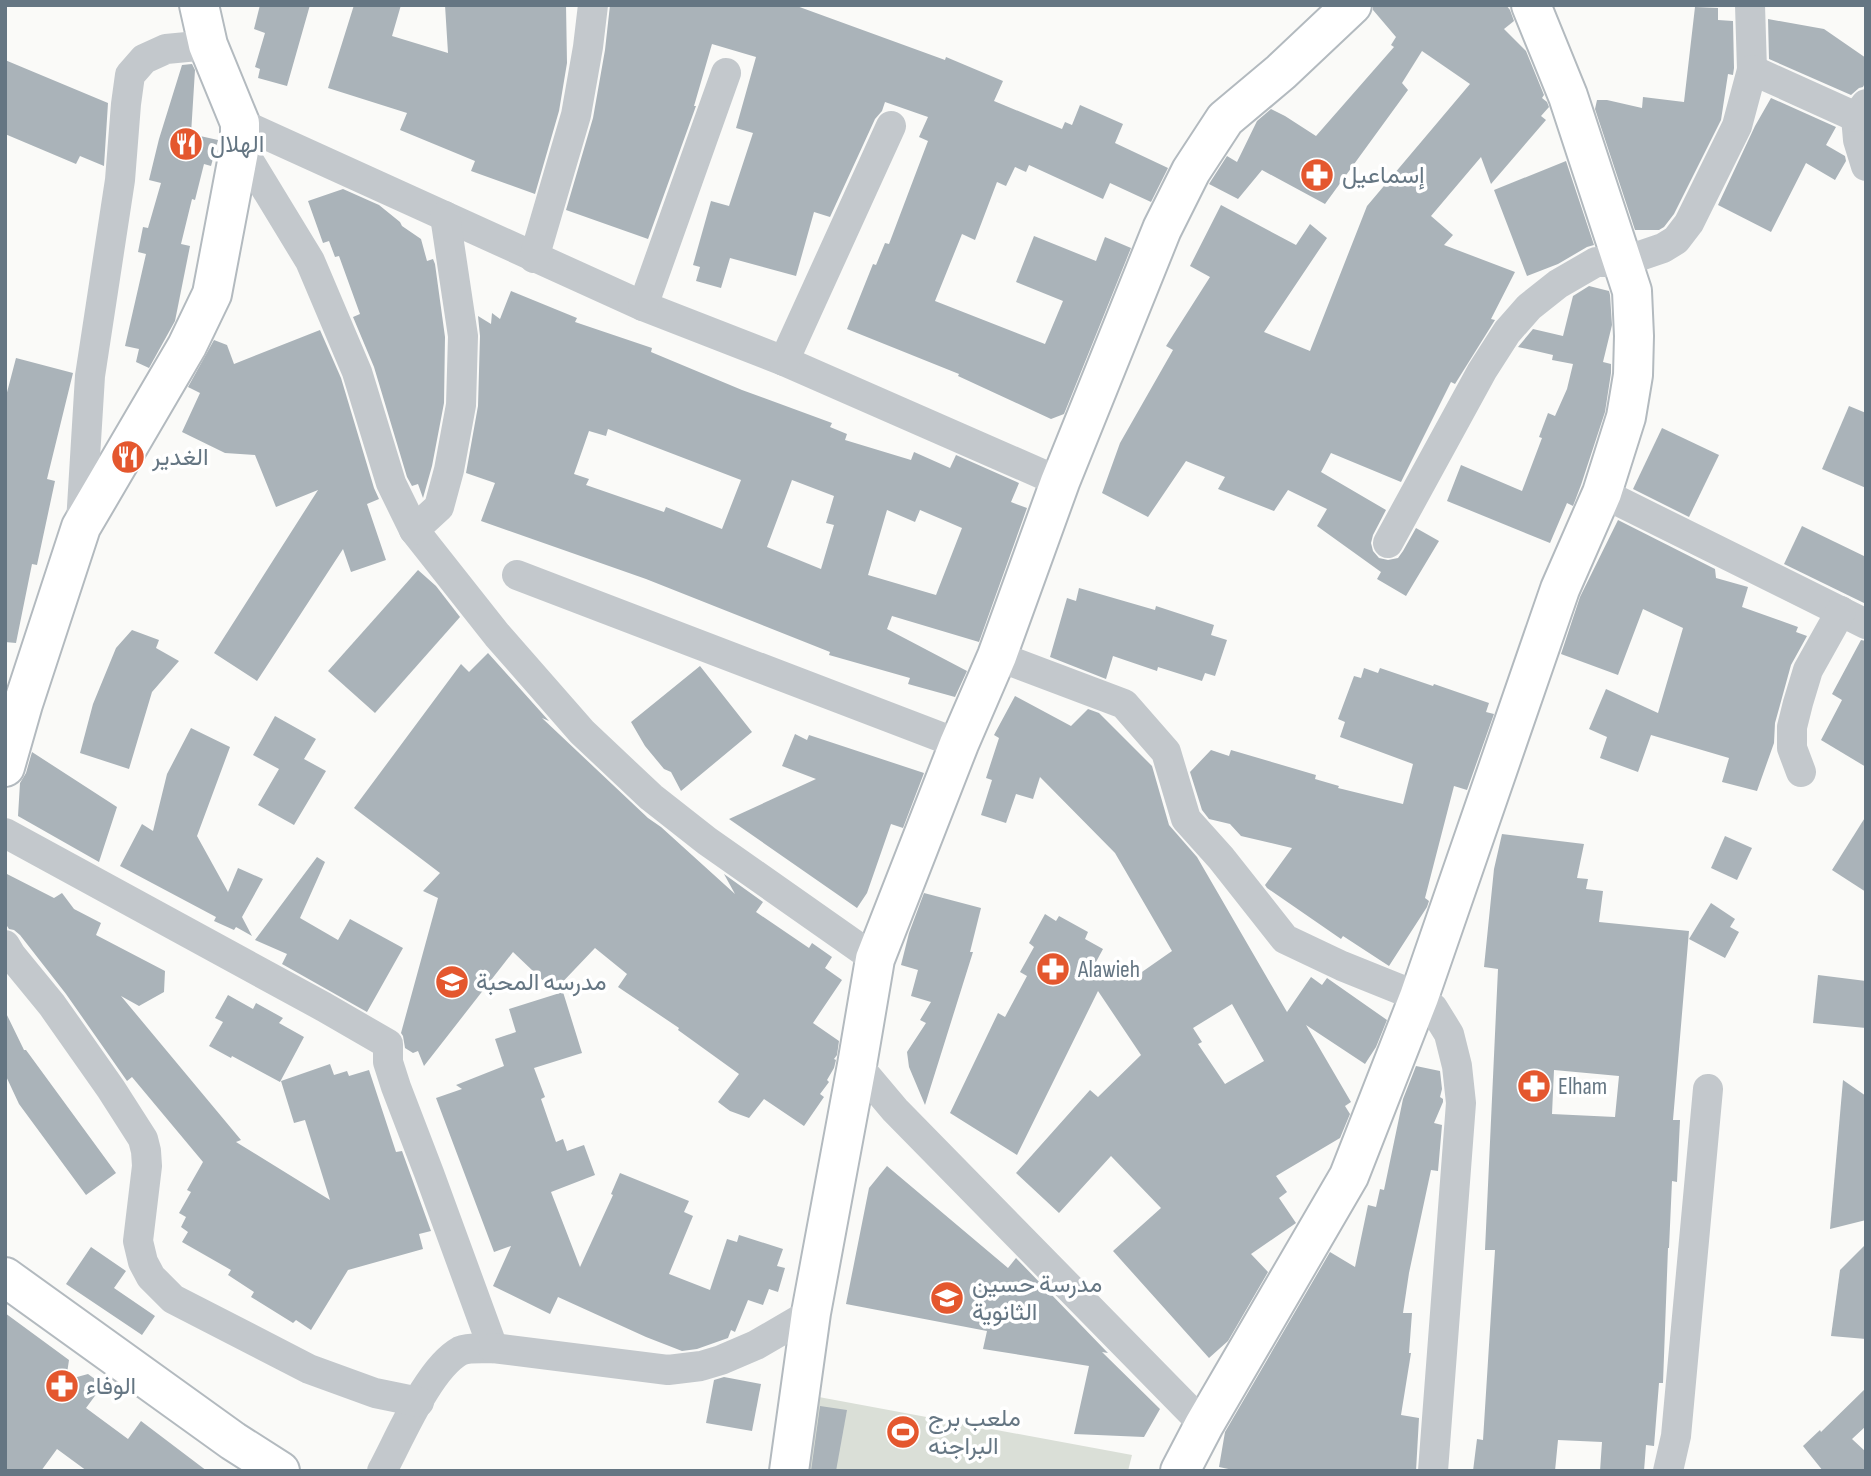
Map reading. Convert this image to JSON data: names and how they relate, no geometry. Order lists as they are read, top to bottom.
{
  "places": {
    "restaurant": ["الهلال", "الغدير"],
    "pharmacy": [
      "إسماعيل",
      "Alawieh",
      "Elham",
      "الوفاء"
    ],
    "school or university": ["مدرسه المحبة", "مدرسة حسين الثانوية"],
    "sports": ["ملعب برج البراجنه"]
  }
}
